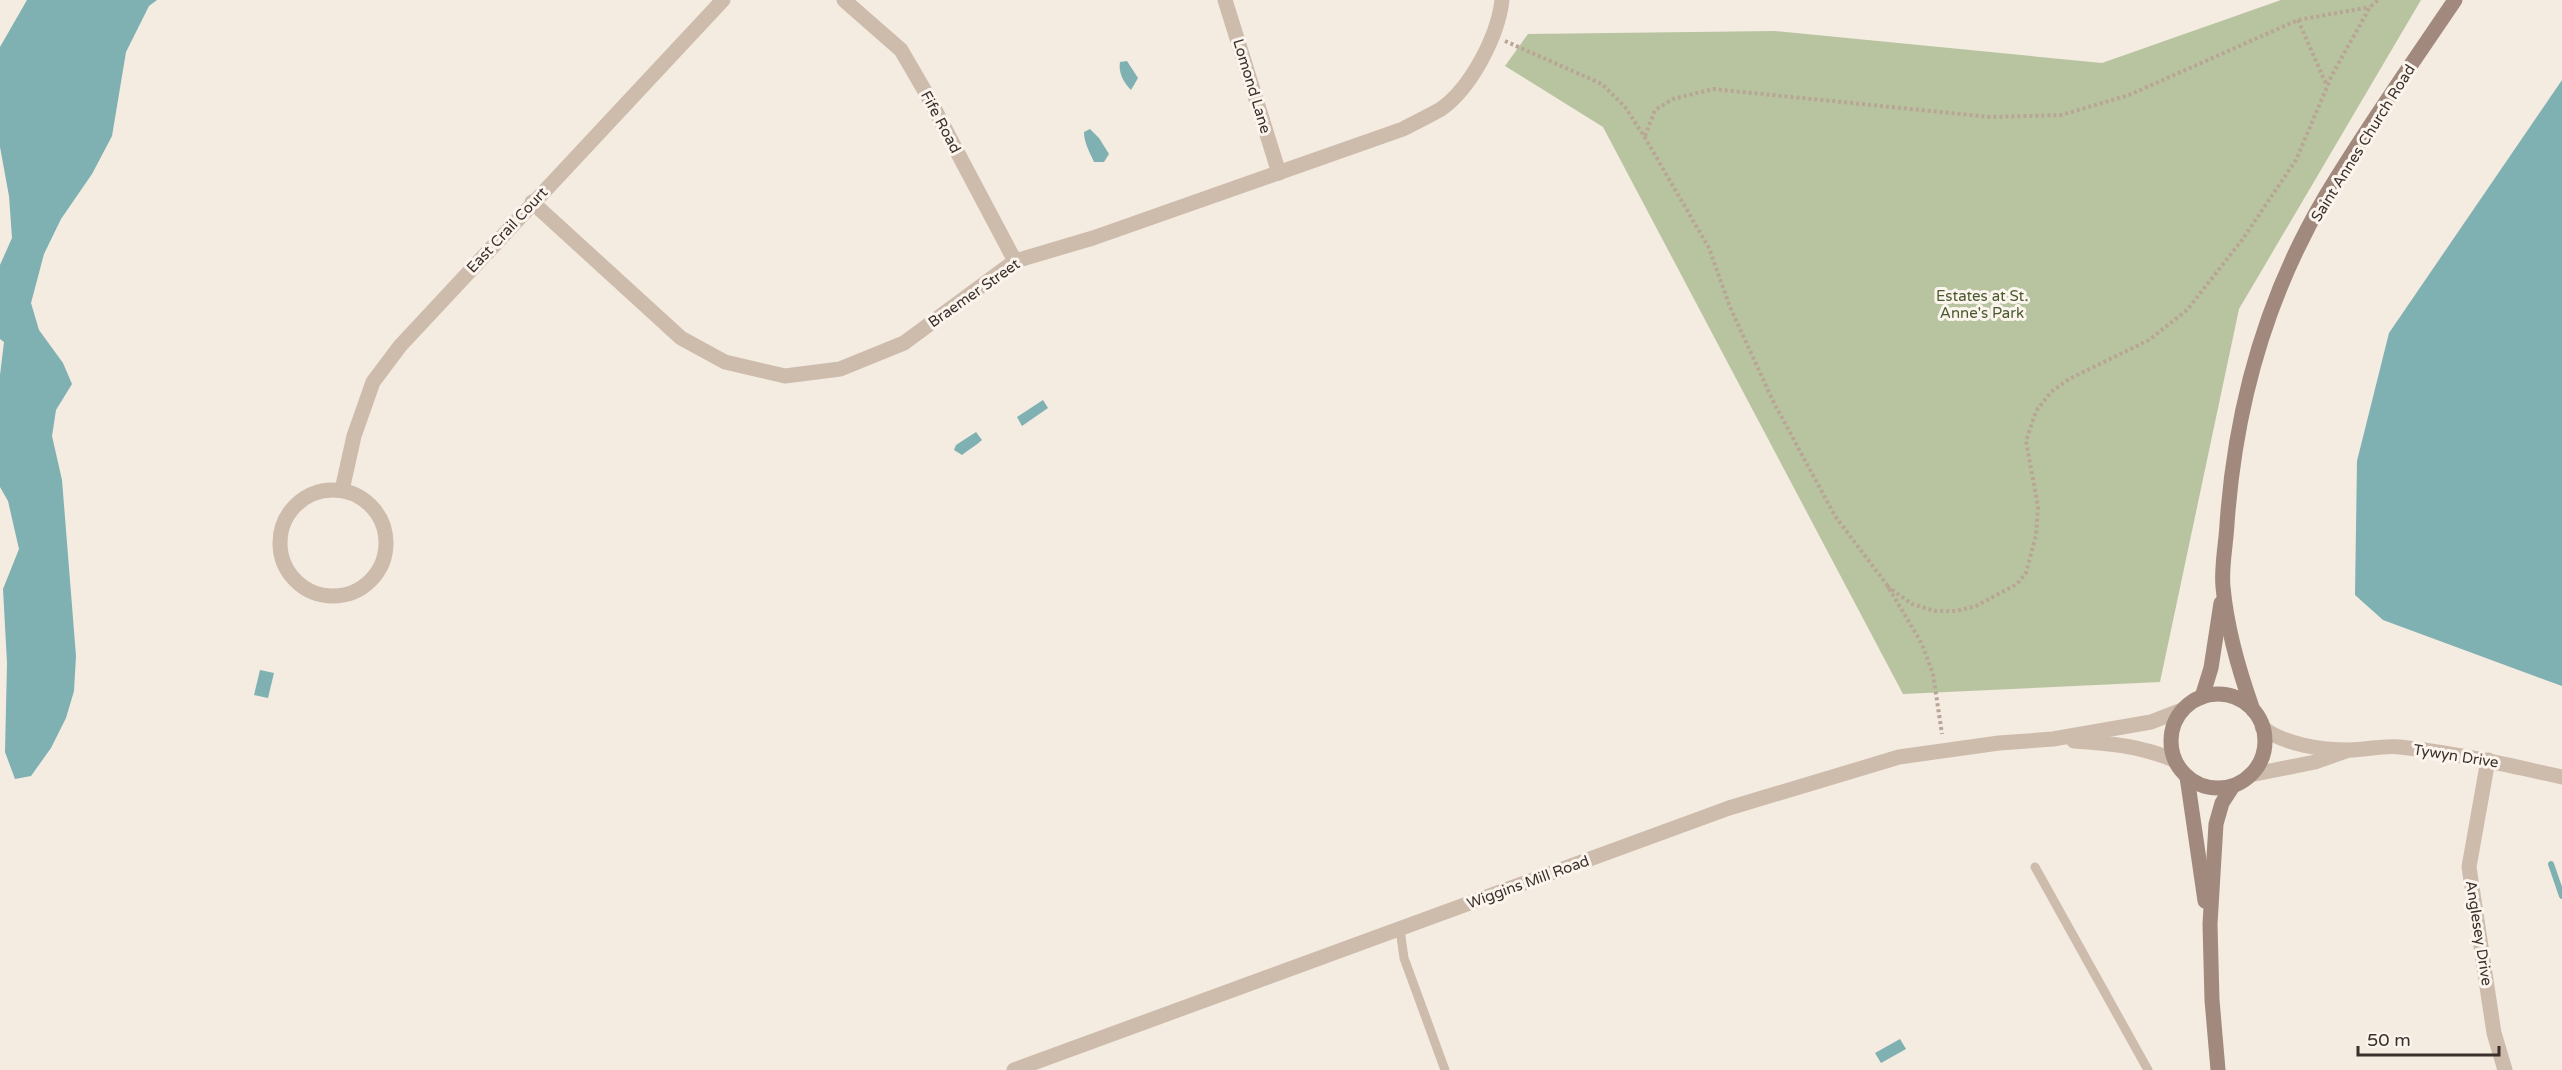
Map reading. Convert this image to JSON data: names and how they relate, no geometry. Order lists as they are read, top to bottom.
{
  "streets": {
    "main road": ["Saint Annes Church Road"],
    "street": [
      "Lomond Lane",
      "Fife Road",
      "East Crail Court",
      "Braemer Street",
      "Tywyn Drive",
      "Wiggins Mill Road",
      "Anglesey Drive"
    ]
  },
  "crossings": [
    ["Lomond Lane", "Braemer Street"],
    ["Fife Road", "Braemer Street"],
    ["Saint Annes Church Road", "Tywyn Drive"],
    ["Saint Annes Church Road", "Wiggins Mill Road"],
    ["East Crail Court", "Braemer Street"],
    ["Tywyn Drive", "Wiggins Mill Road"],
    ["Tywyn Drive", "Anglesey Drive"]
  ],
  "parks": ["Estates at St. Anne's Park"],
  "scale_bar": "50 m"
}
